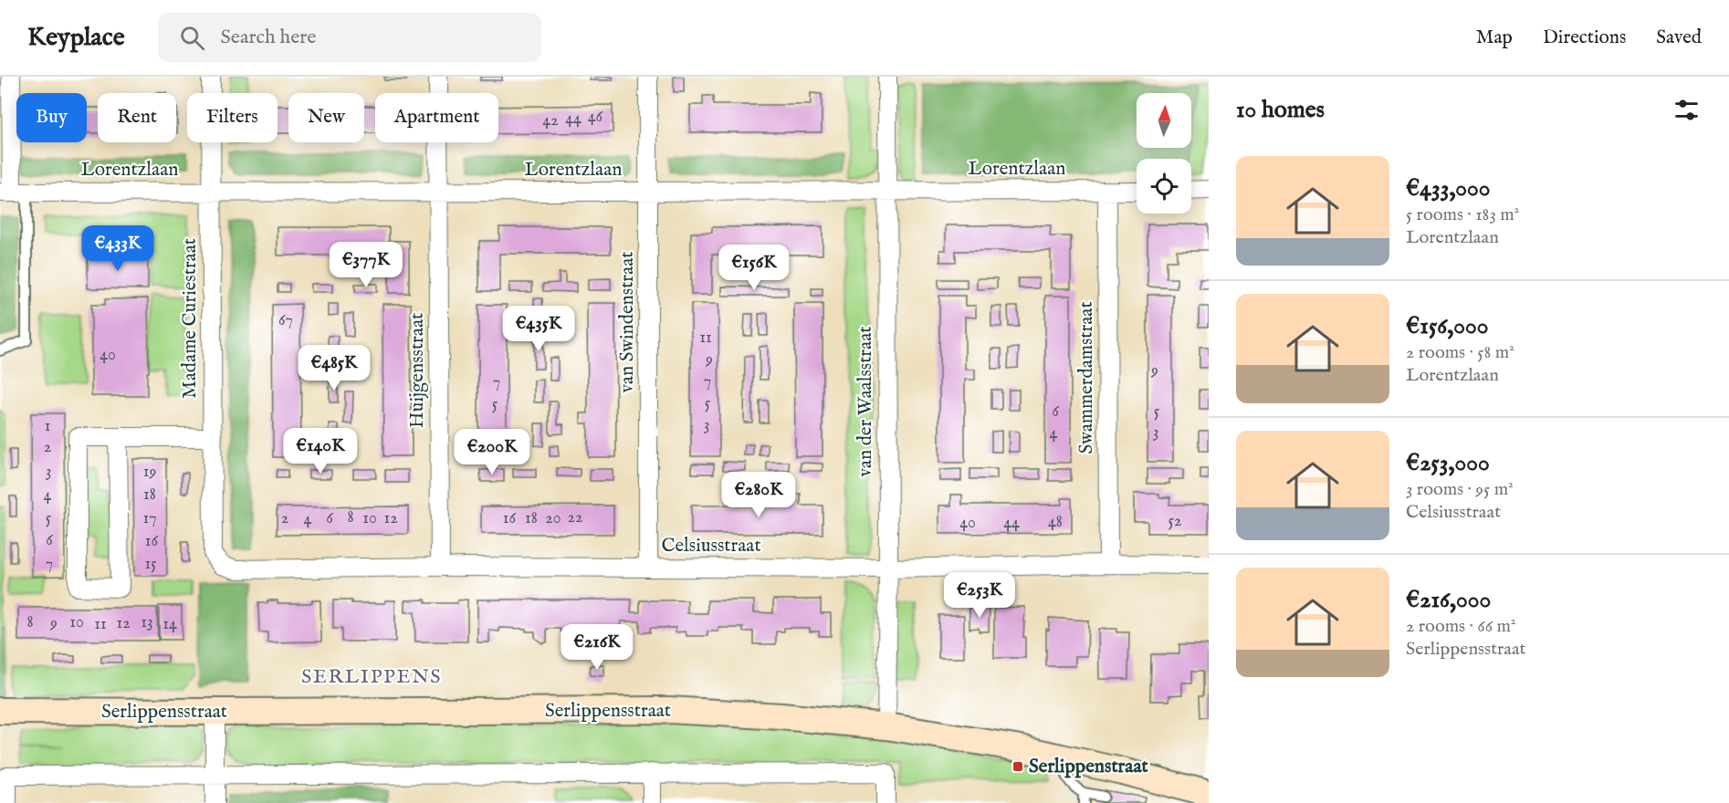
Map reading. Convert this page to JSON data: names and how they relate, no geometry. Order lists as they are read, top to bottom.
{
  "streets": {
    "street": [
      "Lorentzlaan",
      "Madame Curiestraat",
      "van Swindenstraat",
      "Huijgensstraat",
      "Swammerdamstraat",
      "van der Waalsstraat",
      "Celsiusstraat",
      "Serlippensstraat"
    ]
  },
  "crossings": [
    ["Lorentzlaan", "Madame Curiestraat"],
    ["Lorentzlaan", "van Swindenstraat"],
    ["Lorentzlaan", "Huijgensstraat"],
    ["Lorentzlaan", "Swammerdamstraat"],
    ["Lorentzlaan", "van der Waalsstraat"],
    ["Madame Curiestraat", "Celsiusstraat"],
    ["van Swindenstraat", "Celsiusstraat"],
    ["Huijgensstraat", "Celsiusstraat"],
    ["Swammerdamstraat", "Celsiusstraat"],
    ["van der Waalsstraat", "Celsiusstraat"],
    ["van der Waalsstraat", "Serlippensstraat"]
  ],
  "districts": ["SERLIPPENS"],
  "places": {
    "transit": ["Serlippenstraat"]
  },
  "house_numbers": [
    "46",
    "44",
    "42",
    "67",
    "11",
    "40",
    "9",
    "9",
    "7",
    "7",
    "5",
    "5",
    "6",
    "5",
    "3",
    "1",
    "3",
    "4",
    "2",
    "3",
    "19",
    "18",
    "4",
    "8",
    "22",
    "5",
    "17",
    "2",
    "6",
    "10",
    "12",
    "16",
    "18",
    "20",
    "4",
    "52",
    "48",
    "40",
    "44",
    "6",
    "16",
    "7",
    "15",
    "8",
    "10",
    "13",
    "9",
    "12",
    "11",
    "14"
  ],
  "north": "top",
  "page": {
    "header": "Keyplace",
    "search": "Search here",
    "nav": ["Map", "Directions", "Saved"],
    "heading": "10 homes",
    "chip": [
      "Buy",
      "Rent",
      "Filters",
      "New",
      "Apartment"
    ],
    "list": [
      {
        "name": "€433,000",
        "note": "5 rooms · 183 m² · Lorentzlaan"
      },
      {
        "name": "€156,000",
        "note": "2 rooms · 58 m² · Lorentzlaan"
      },
      {
        "name": "€253,000",
        "note": "3 rooms · 95 m² · Celsiusstraat"
      },
      {
        "name": "€216,000",
        "note": "2 rooms · 66 m² · Serlippensstraat"
      }
    ],
    "price": [
      "€433K",
      "€377K",
      "€156K",
      "€435K",
      "€485K",
      "€140K",
      "€200K",
      "€280K",
      "€253K",
      "€216K"
    ]
  }
}
